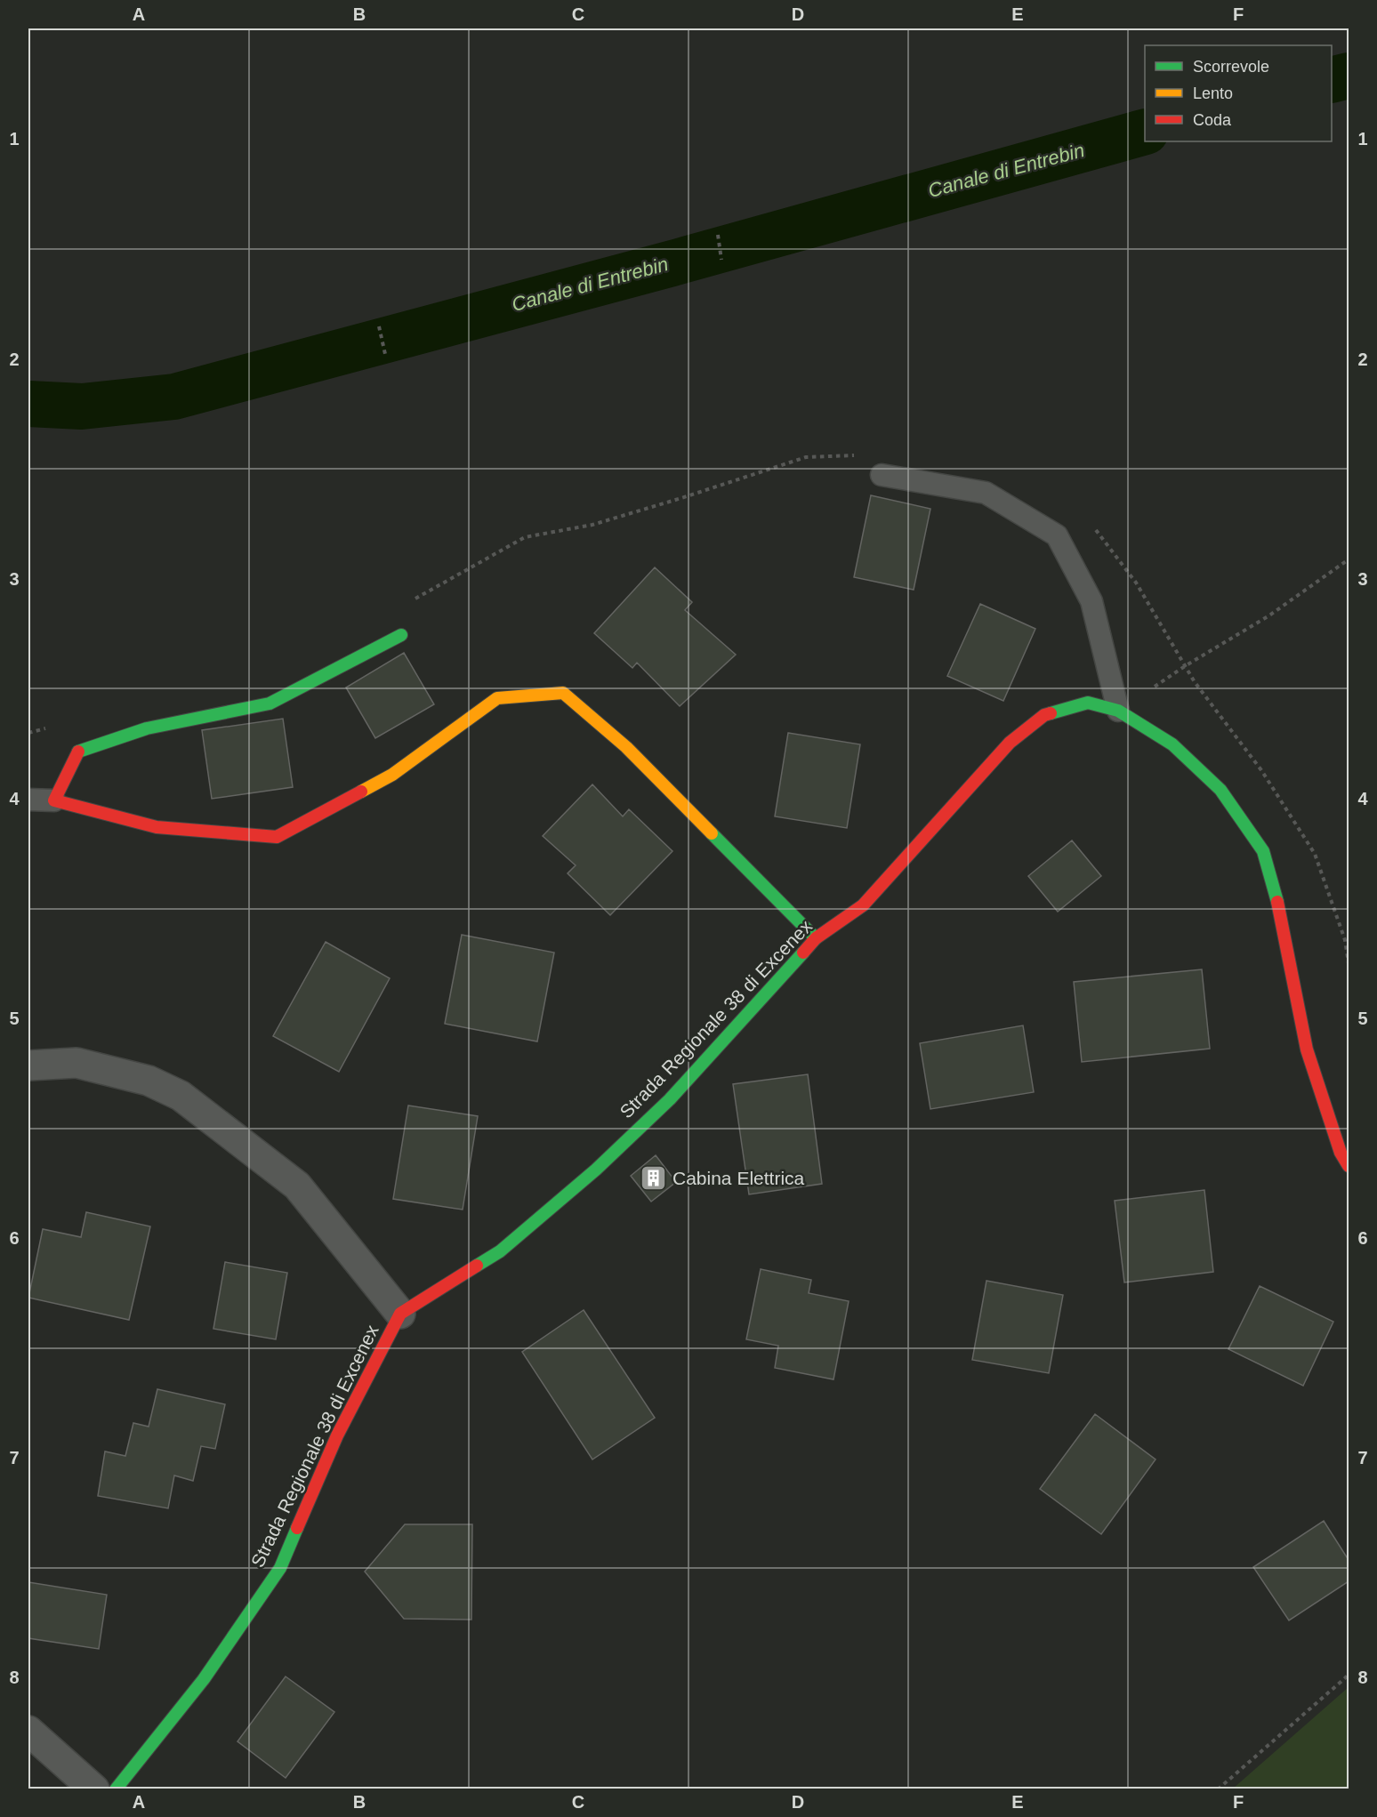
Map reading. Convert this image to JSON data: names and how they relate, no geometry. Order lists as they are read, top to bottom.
{
  "streets": {
    "street": ["Strada Regionale 38 di Excenex"]
  },
  "water": ["Canale di Entrebin"],
  "places": {
    "building": ["Cabina Elettrica"]
  },
  "legend": ["Scorrevole", "Lento", "Coda"],
  "grid": {
    "columns": [
      "A",
      "B",
      "C",
      "D",
      "E",
      "F"
    ],
    "rows": [
      "1",
      "2",
      "3",
      "4",
      "5",
      "6",
      "7",
      "8"
    ]
  }
}
